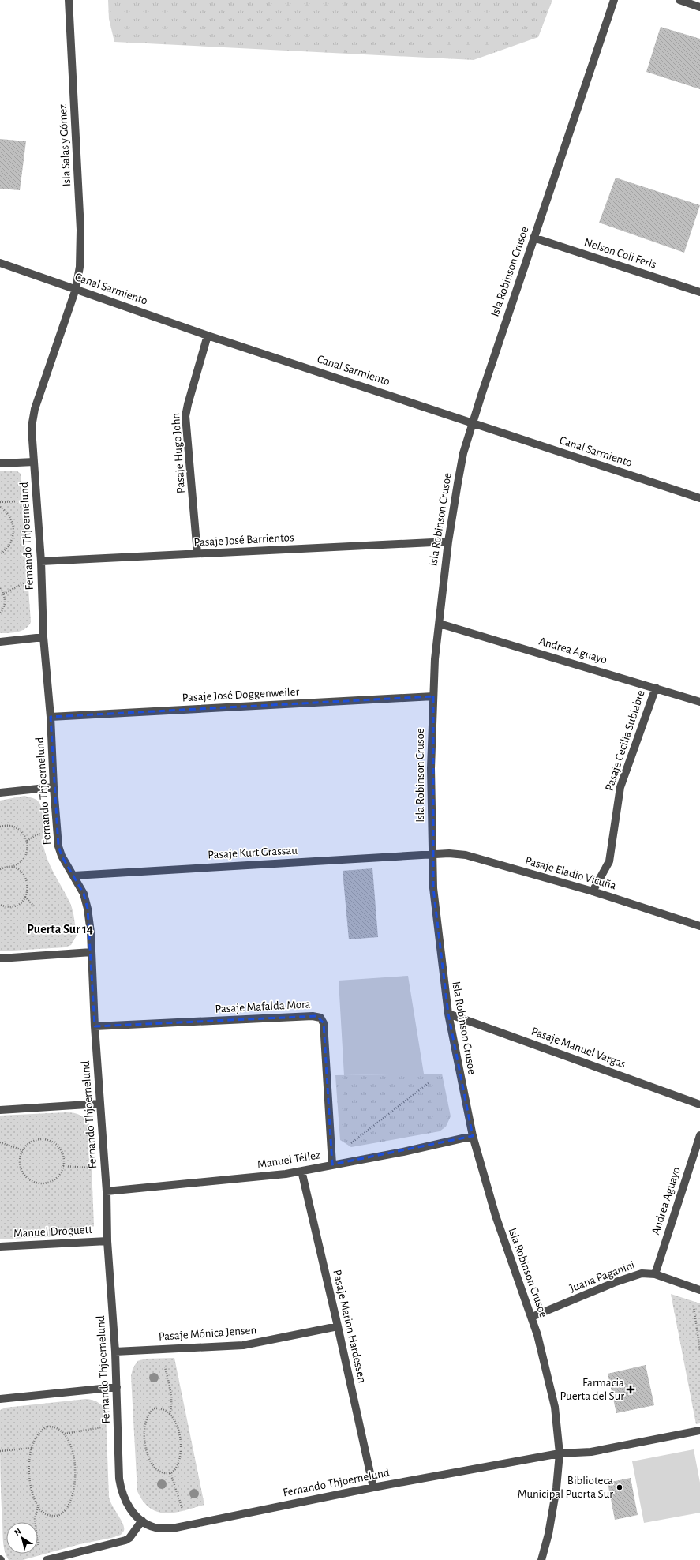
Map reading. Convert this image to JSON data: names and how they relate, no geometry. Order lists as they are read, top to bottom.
{
  "streets": {
    "street": [
      "Isla Salas y Gómez",
      "Nelson Coli Feris",
      "Isla Robinson Crusoe",
      "Canal Sarmiento",
      "Pasaje Hugo John",
      "Fernando Thjoernelund",
      "Pasaje José Barrientos",
      "Andrea Aguayo",
      "Pasaje José Doggenweiler",
      "Pasaje Cecilia Subiabre",
      "Pasaje Kurt Grassau",
      "Pasaje Eladio Vicuña",
      "Pasaje Mafalda Mora",
      "Pasaje Manuel Vargas",
      "Manuel Téllez",
      "Manuel Droguett",
      "Juana Paganini",
      "Pasaje Marion Hardessen",
      "Pasaje Mónica Jensen"
    ]
  },
  "crossings": [
    ["Isla Salas y Gómez", "Canal Sarmiento"],
    ["Isla Salas y Gómez", "Fernando Thjoernelund"],
    ["Nelson Coli Feris", "Isla Robinson Crusoe"],
    ["Isla Robinson Crusoe", "Canal Sarmiento"],
    ["Isla Robinson Crusoe", "Fernando Thjoernelund"],
    ["Isla Robinson Crusoe", "Pasaje José Barrientos"],
    ["Isla Robinson Crusoe", "Andrea Aguayo"],
    ["Isla Robinson Crusoe", "Pasaje José Doggenweiler"],
    ["Isla Robinson Crusoe", "Pasaje Kurt Grassau"],
    ["Isla Robinson Crusoe", "Pasaje Eladio Vicuña"],
    ["Isla Robinson Crusoe", "Pasaje Manuel Vargas"],
    ["Isla Robinson Crusoe", "Manuel Téllez"],
    ["Isla Robinson Crusoe", "Juana Paganini"],
    ["Canal Sarmiento", "Pasaje Hugo John"],
    ["Canal Sarmiento", "Fernando Thjoernelund"],
    ["Pasaje Hugo John", "Pasaje José Barrientos"],
    ["Fernando Thjoernelund", "Pasaje José Barrientos"],
    ["Fernando Thjoernelund", "Pasaje José Doggenweiler"],
    ["Fernando Thjoernelund", "Pasaje Kurt Grassau"],
    ["Fernando Thjoernelund", "Pasaje Mafalda Mora"],
    ["Fernando Thjoernelund", "Manuel Téllez"],
    ["Fernando Thjoernelund", "Manuel Droguett"],
    ["Fernando Thjoernelund", "Pasaje Marion Hardessen"],
    ["Fernando Thjoernelund", "Pasaje Mónica Jensen"],
    ["Andrea Aguayo", "Pasaje Cecilia Subiabre"],
    ["Andrea Aguayo", "Juana Paganini"],
    ["Pasaje Cecilia Subiabre", "Pasaje Eladio Vicuña"],
    ["Pasaje Kurt Grassau", "Pasaje Eladio Vicuña"],
    ["Pasaje Mafalda Mora", "Manuel Téllez"],
    ["Manuel Téllez", "Pasaje Marion Hardessen"],
    ["Pasaje Marion Hardessen", "Pasaje Mónica Jensen"]
  ],
  "districts": ["Puerta Sur 14"],
  "places": {
    "health": ["Farmacia Puerta del Sur"],
    "other": ["Biblioteca Municipal Puerta Sur"]
  },
  "north": "top left"
}
